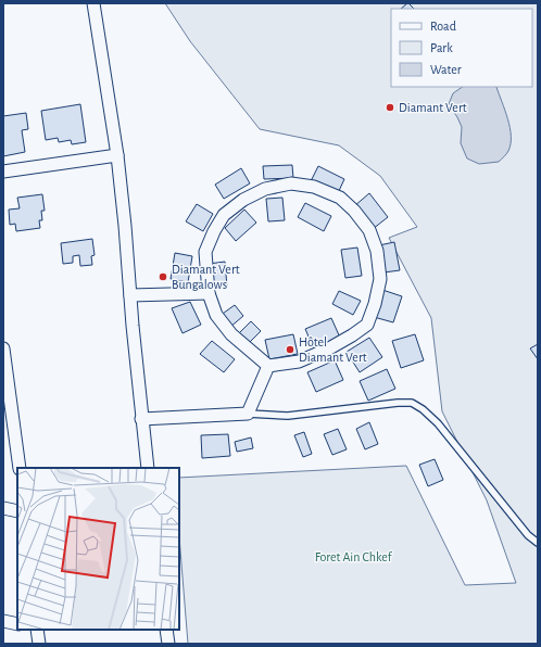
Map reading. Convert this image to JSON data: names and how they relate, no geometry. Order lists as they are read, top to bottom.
{
  "parks": ["Foret Ain Chkef"],
  "places": ["Diamant Vert", "Diamant Vert Bungalows", "Hôtel Diamant Vert"],
  "legend": ["Road", "Park", "Water"]
}
